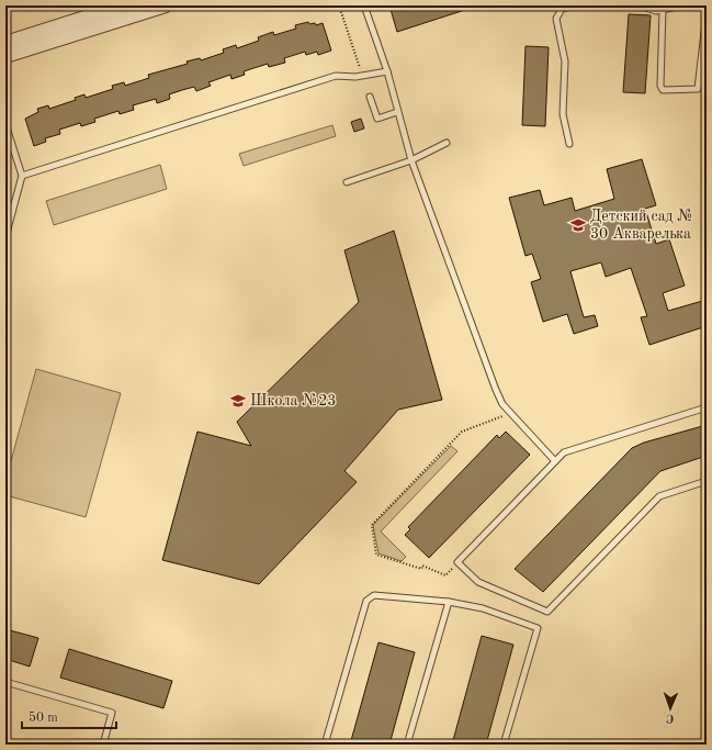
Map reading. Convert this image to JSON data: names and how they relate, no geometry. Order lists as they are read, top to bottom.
{
  "places": {
    "school or university": ["Детский сад № 30 Акварелька", "Школа №23"]
  },
  "scale_bar": "50 m",
  "north": "bottom"
}
